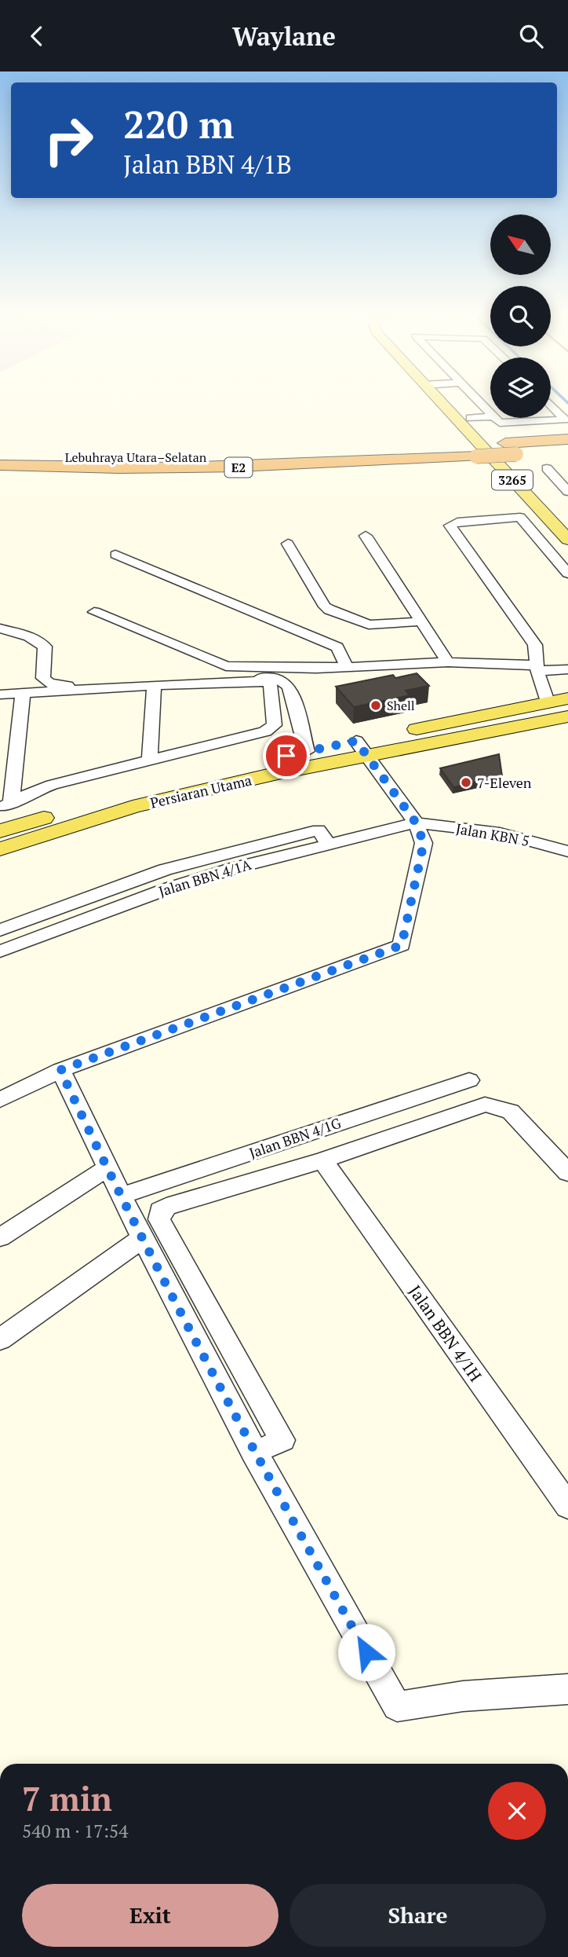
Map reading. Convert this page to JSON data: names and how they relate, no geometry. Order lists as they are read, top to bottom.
{
  "streets": {
    "highway": ["Lebuhraya Utara–Selatan", "E2"],
    "main road": ["3265", "Persiaran Utama"],
    "street": [
      "Jalan KBN 5",
      "Jalan BBN 4/1A",
      "Jalan BBN 4/1G",
      "Jalan BBN 4/1H"
    ]
  },
  "crossings": [
    ["Jalan KBN 5", "Jalan BBN 4/1A"]
  ],
  "places": ["Shell", "7-Eleven"],
  "north": "top left",
  "page": {
    "header": "Waylane",
    "turn": ["220 m", "Jalan BBN 4/1B"],
    "heading": ["7 min", "540 m · 17:54"],
    "buttons": ["Exit", "Share"]
  }
}
